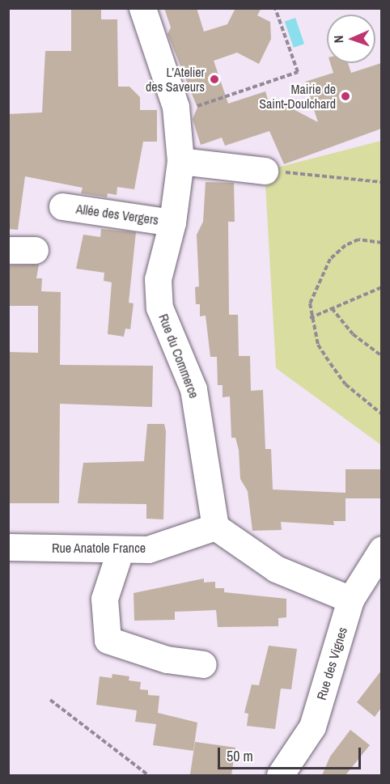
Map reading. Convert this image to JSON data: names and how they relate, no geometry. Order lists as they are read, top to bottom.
{
  "streets": {
    "street": [
      "Allée des Vergers",
      "Rue du Commerce",
      "Rue Anatole France",
      "Rue des Vignes"
    ]
  },
  "crossings": [
    ["Allée des Vergers", "Rue du Commerce"],
    ["Rue du Commerce", "Rue Anatole France"]
  ],
  "places": ["L’Atelier des Saveurs", "Mairie de Saint-Doulchard"],
  "scale_bar": "50 m",
  "north": "left"
}
